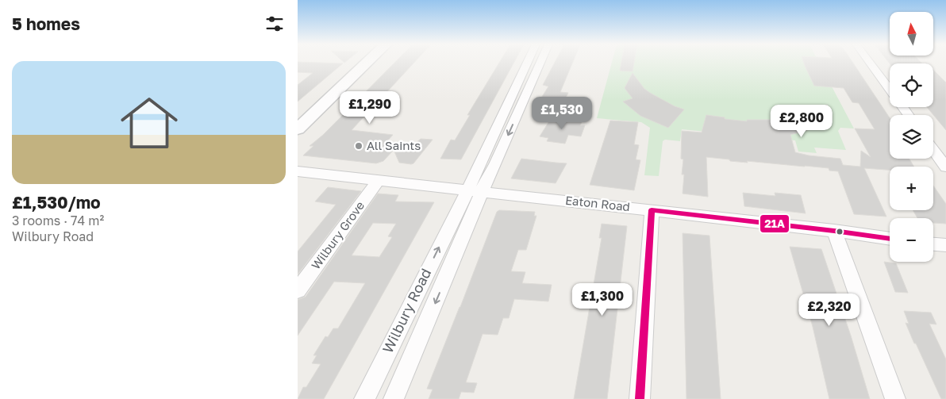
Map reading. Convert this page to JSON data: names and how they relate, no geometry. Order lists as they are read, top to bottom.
{
  "streets": {
    "street": ["Eaton Road", "Wilbury Grove", "Wilbury Road"]
  },
  "crossings": [
    ["Eaton Road", "Wilbury Grove"],
    ["Eaton Road", "Wilbury Road"]
  ],
  "places": ["All Saints"],
  "lines": ["transit line 21A"],
  "north": "top",
  "page": {
    "heading": "5 homes",
    "map_buttons": ["+", "−"],
    "list": [
      {
        "name": "£1,530/mo",
        "note": "3 rooms · 74 m² · Wilbury Road"
      }
    ],
    "price": [
      "£1,290",
      "£1,530",
      "£2,800",
      "£1,300",
      "£2,320"
    ]
  }
}
